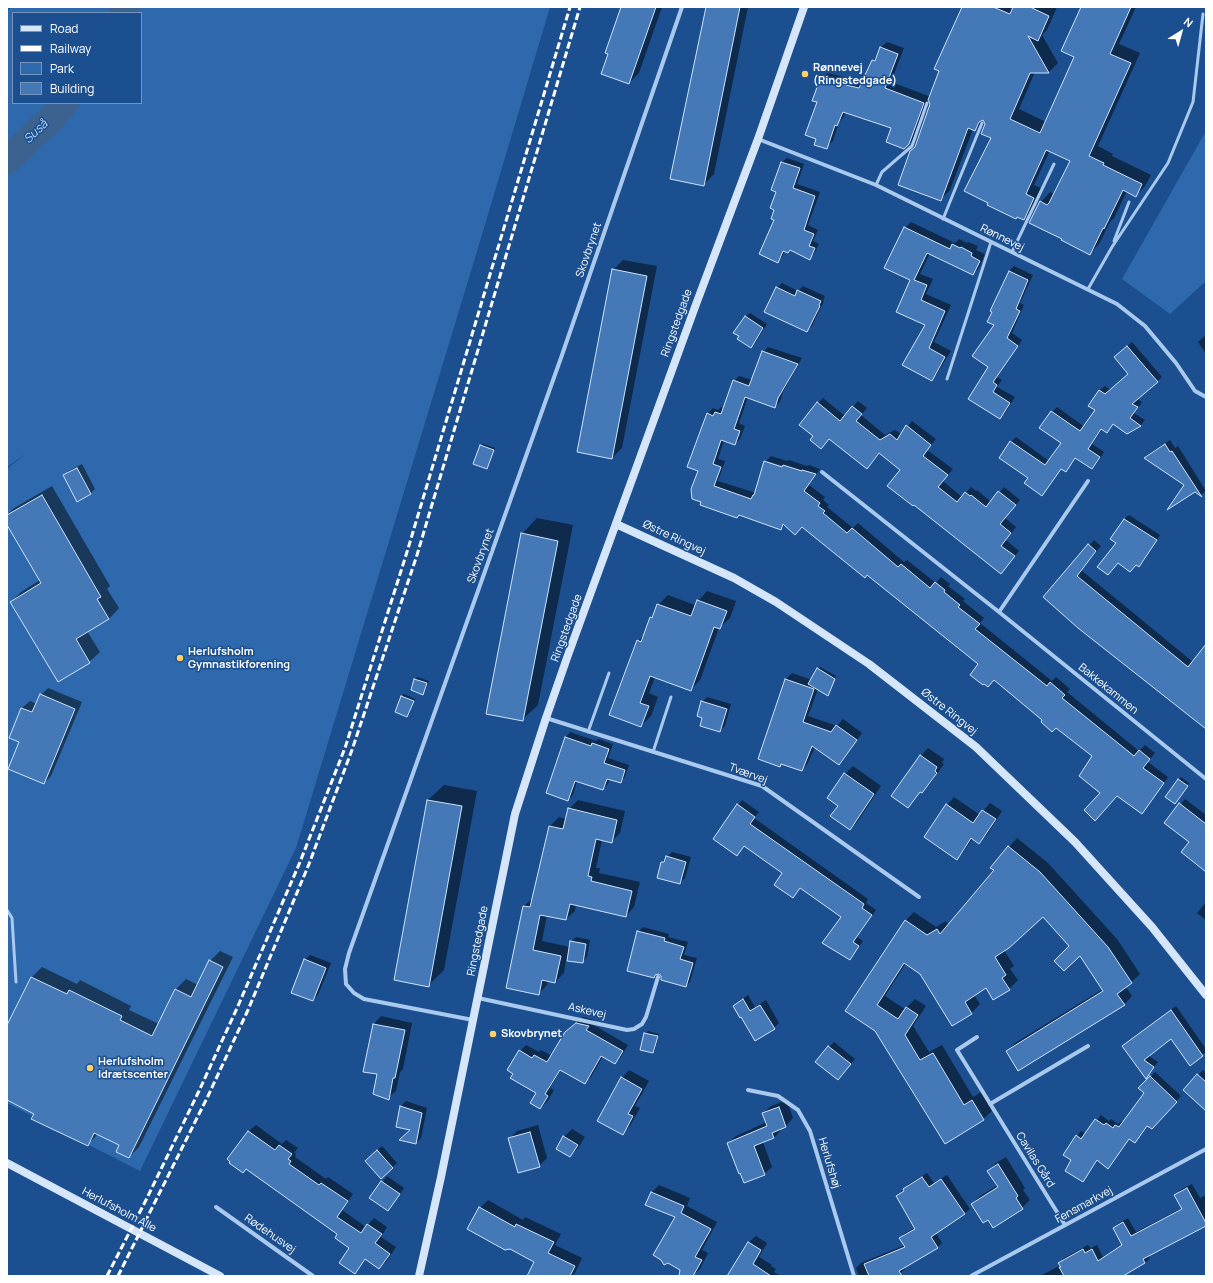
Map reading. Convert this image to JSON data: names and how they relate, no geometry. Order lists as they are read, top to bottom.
{
  "streets": {
    "street": [
      "Rønnevej",
      "Skovbrynet",
      "Ringstedgade",
      "Østre Ringvej",
      "Bakkekammen",
      "Tværvej",
      "Askevej",
      "Cavilas Gård",
      "Herlufshøj",
      "Fensmarkvej",
      "Herlufsholm Alle",
      "Rødehusvej"
    ]
  },
  "crossings": [
    ["Rønnevej", "Ringstedgade"],
    ["Skovbrynet", "Ringstedgade"],
    ["Ringstedgade", "Østre Ringvej"],
    ["Ringstedgade", "Tværvej"],
    ["Ringstedgade", "Askevej"],
    ["Cavilas Gård", "Fensmarkvej"]
  ],
  "water": ["Suså"],
  "places": [
    "Rønnevej (Ringstedgade)",
    "Herlufsholm Gymnastikforening",
    "Skovbrynet",
    "Herlufsholm Idrætscenter"
  ],
  "legend": [
    "Road",
    "Railway",
    "Park",
    "Building"
  ],
  "north": "top right"
}
